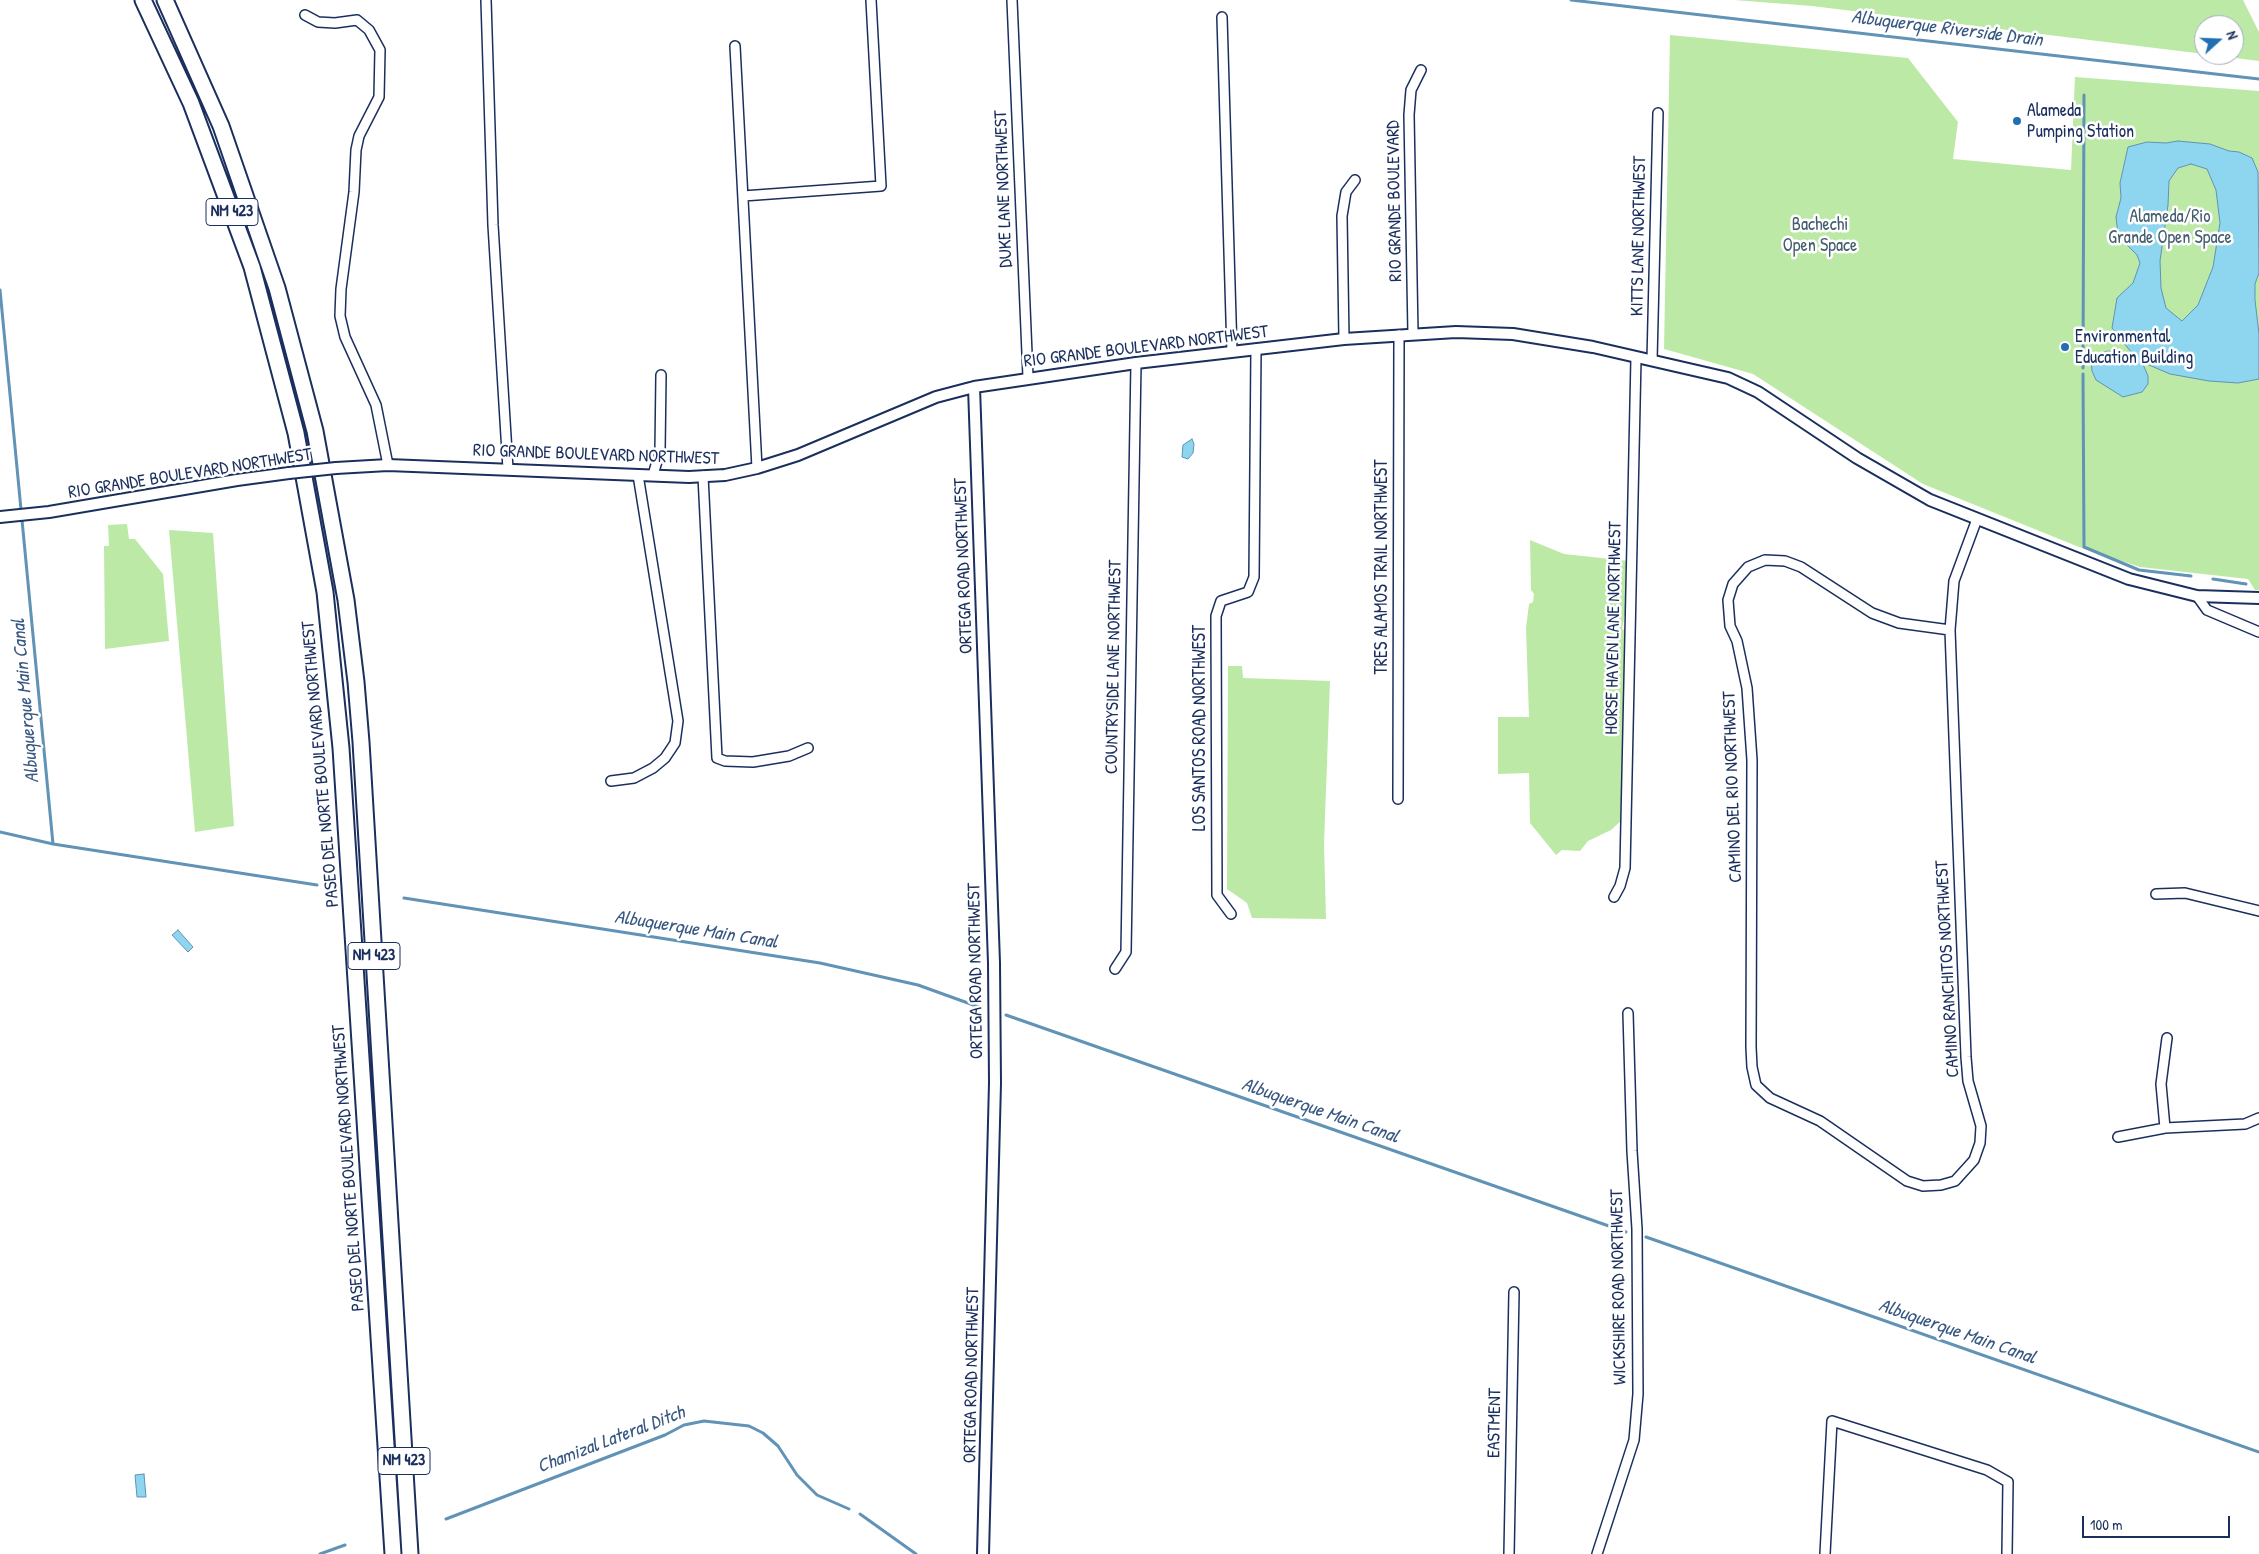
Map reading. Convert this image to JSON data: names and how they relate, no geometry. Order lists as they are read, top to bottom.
{
  "streets": {
    "highway": ["NM 423", "PASEO DEL NORTE BOULEVARD NORTHWEST"],
    "street": [
      "DUKE LANE NORTHWEST",
      "RIO GRANDE BOULEVARD",
      "KITTS LANE NORTHWEST",
      "RIO GRANDE BOULEVARD NORTHWEST",
      "ORTEGA ROAD NORTHWEST",
      "TRES ALAMOS TRAIL NORTHWEST",
      "HORSE HAVEN LANE NORTHWEST",
      "COUNTRYSIDE LANE NORTHWEST",
      "LOS SANTOS ROAD NORTHWEST",
      "CAMINO DEL RIO NORTHWEST",
      "CAMINO RANCHITOS NORTHWEST",
      "WICKSHIRE ROAD NORTHWEST",
      "EASTMENT"
    ]
  },
  "crossings": [
    ["DUKE LANE NORTHWEST", "RIO GRANDE BOULEVARD NORTHWEST"],
    ["RIO GRANDE BOULEVARD", "RIO GRANDE BOULEVARD NORTHWEST"],
    ["KITTS LANE NORTHWEST", "RIO GRANDE BOULEVARD NORTHWEST"],
    ["RIO GRANDE BOULEVARD NORTHWEST", "ORTEGA ROAD NORTHWEST"],
    ["RIO GRANDE BOULEVARD NORTHWEST", "TRES ALAMOS TRAIL NORTHWEST"],
    ["RIO GRANDE BOULEVARD NORTHWEST", "HORSE HAVEN LANE NORTHWEST"],
    ["RIO GRANDE BOULEVARD NORTHWEST", "COUNTRYSIDE LANE NORTHWEST"],
    ["RIO GRANDE BOULEVARD NORTHWEST", "LOS SANTOS ROAD NORTHWEST"],
    ["RIO GRANDE BOULEVARD NORTHWEST", "CAMINO RANCHITOS NORTHWEST"],
    ["CAMINO DEL RIO NORTHWEST", "CAMINO RANCHITOS NORTHWEST"]
  ],
  "water": ["Albuquerque Riverside Drain", "Albuquerque Main Canal", "Chamizal Lateral Ditch"],
  "parks": ["Alameda/Rio Grande Open Space", "Bachechi Open Space"],
  "places": ["Alameda Pumping Station", "Environmental Education Building"],
  "scale_bar": "100 m",
  "north": "right"
}
